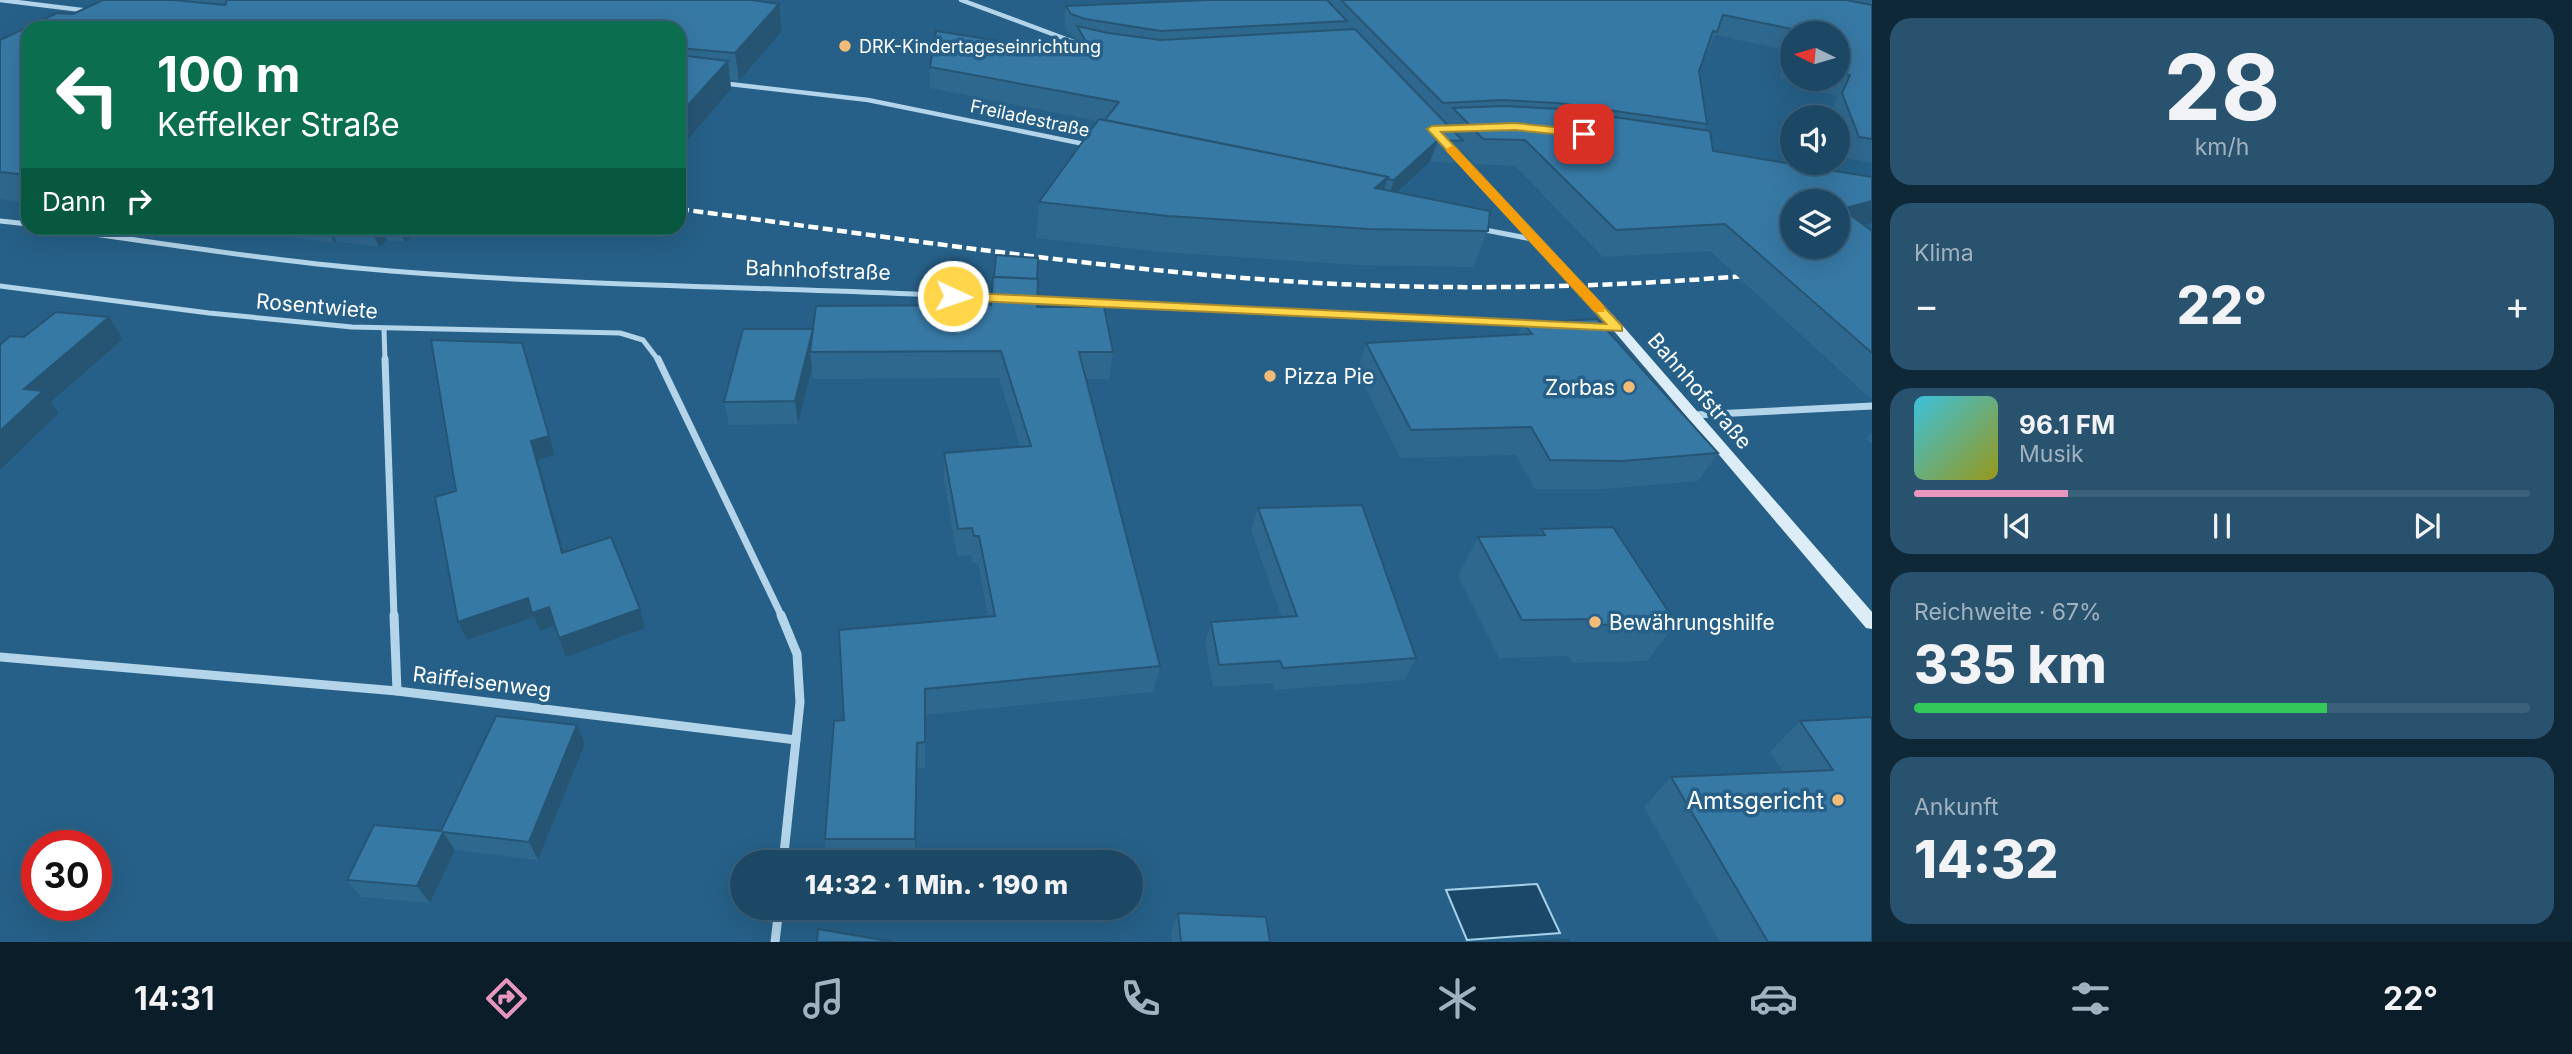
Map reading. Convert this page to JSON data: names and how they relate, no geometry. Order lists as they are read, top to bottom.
{
  "streets": {
    "street": [
      "Freiladestraße",
      "Bahnhofstraße",
      "Rosentwiete",
      "Raiffeisenweg"
    ]
  },
  "crossings": [
    ["Rosentwiete", "Raiffeisenweg"]
  ],
  "places": [
    "DRK-Kindertageseinrichtung",
    "Pizza Pie",
    "Zorbas",
    "Bewährungshilfe",
    "Amtsgericht"
  ],
  "north": "left",
  "page": {
    "tile": [
      ["28", "km/h"],
      "Klima",
      ["Reichweite · 67%", "335 km"],
      ["Ankunft", "14:32"]
    ],
    "turn": ["100 m", "Keffelker Straße"],
    "then": "Dann",
    "heat": ["−", "22°", "+"],
    "song": ["96.1 FM", "Musik"],
    "limit": "30",
    "trip": "14:32 · 1 Min. · 190 m",
    "tabs": ["14:31", "22°"]
  }
}
